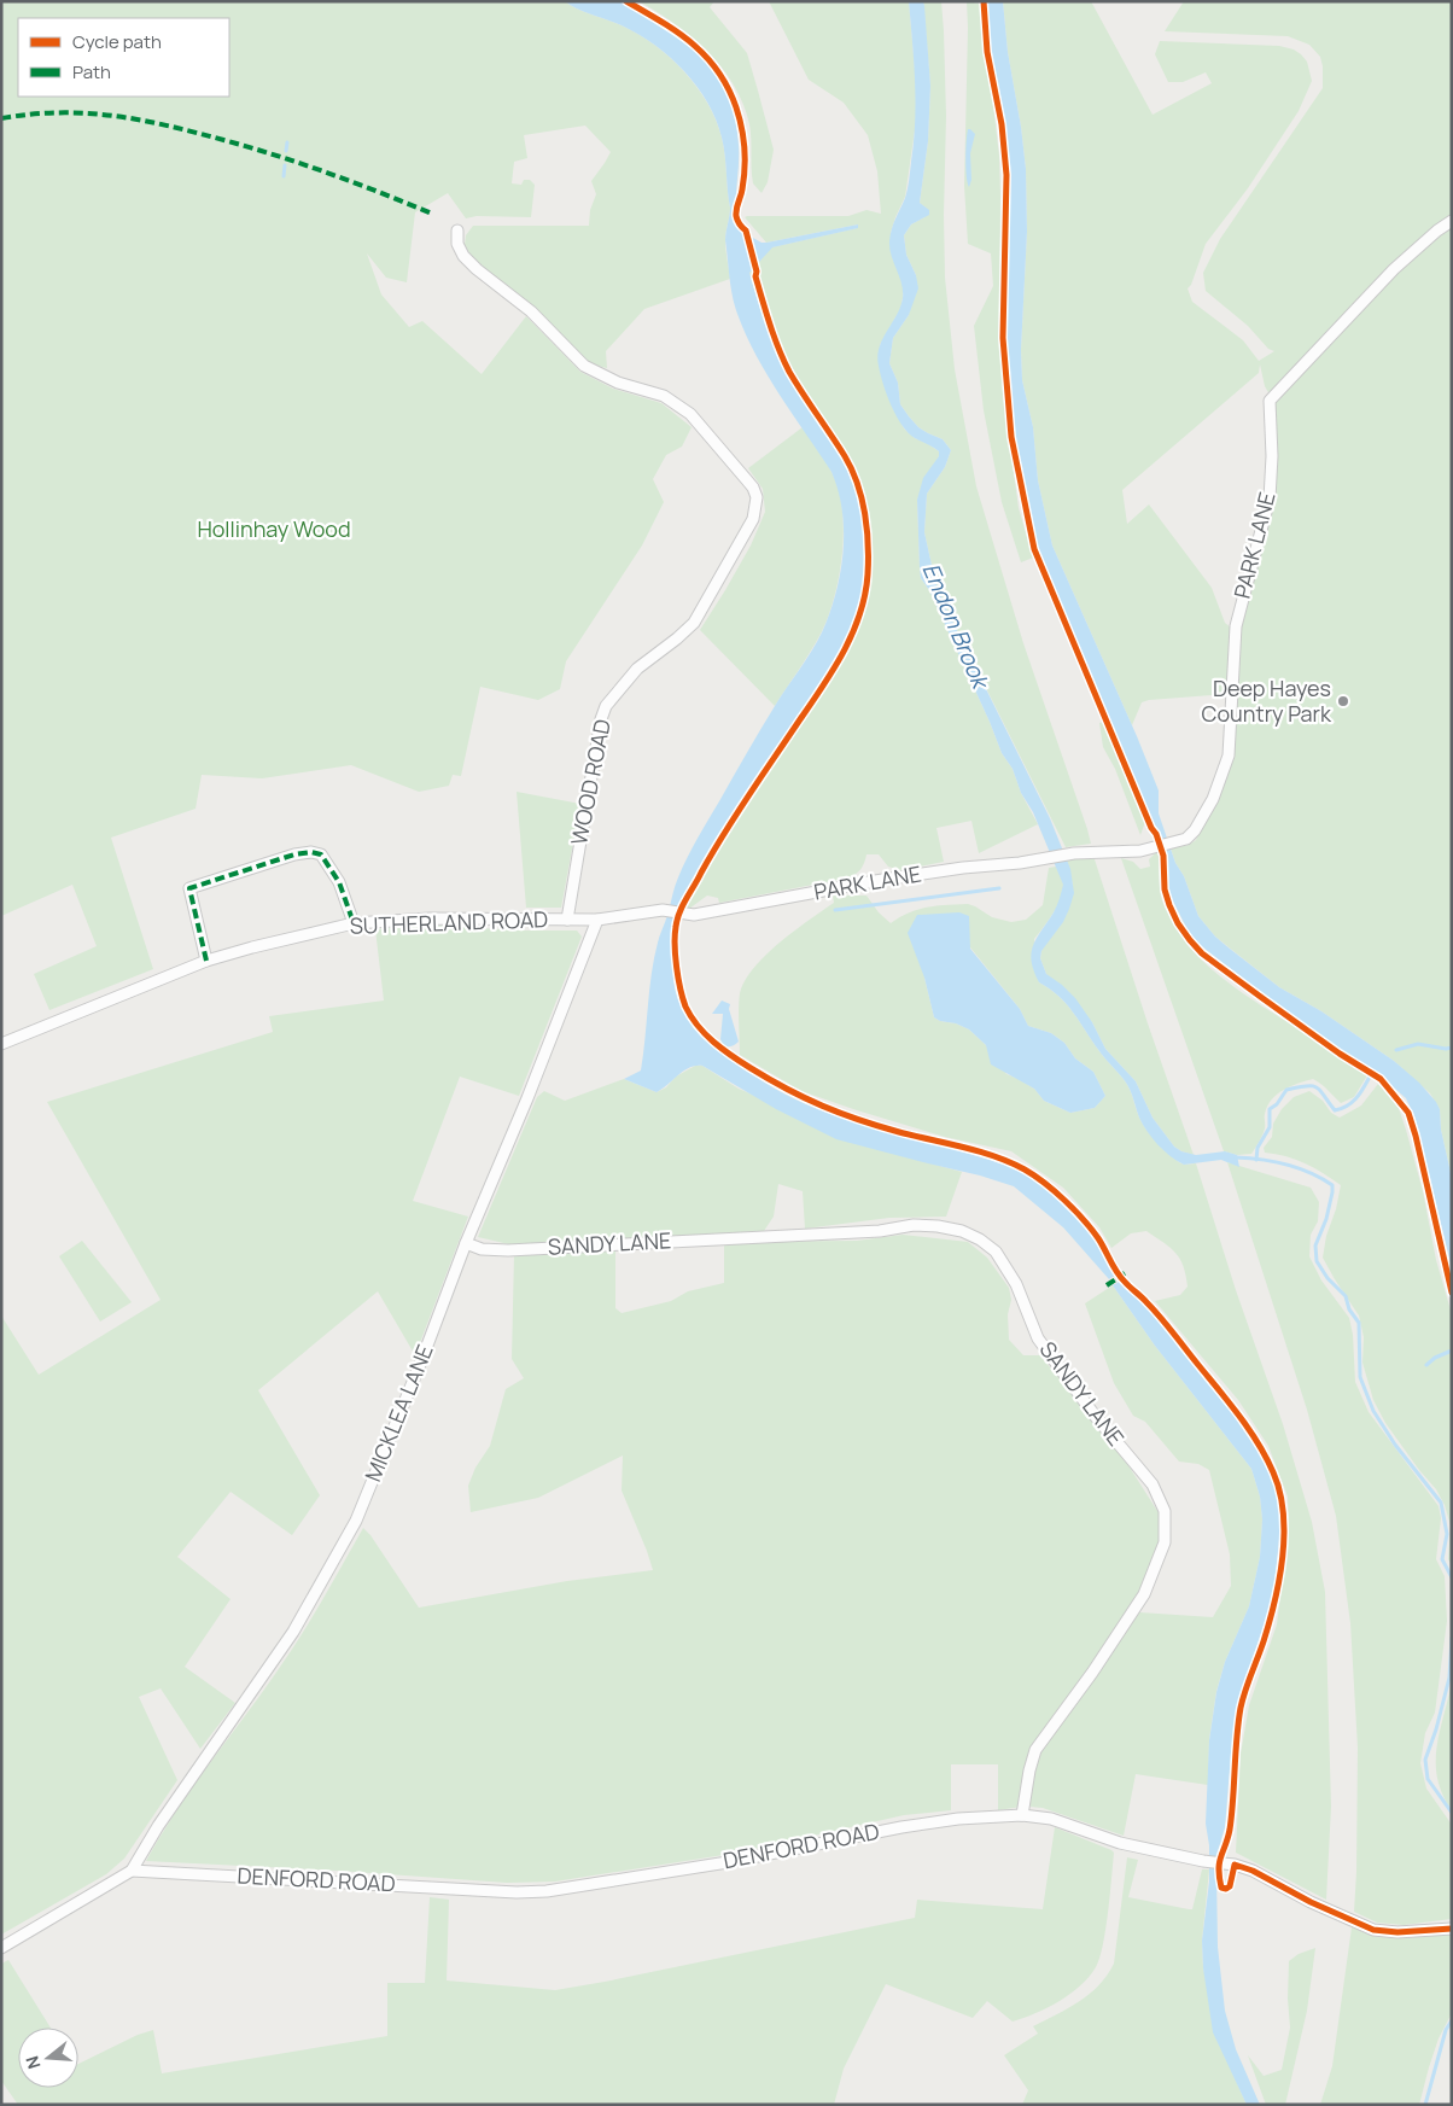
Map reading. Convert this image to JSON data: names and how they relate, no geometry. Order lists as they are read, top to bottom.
{
  "streets": {
    "street": [
      "PARK LANE",
      "WOOD ROAD",
      "SUTHERLAND ROAD",
      "SANDY LANE",
      "MICKLEA LANE",
      "DENFORD ROAD"
    ]
  },
  "crossings": [
    ["PARK LANE", "SUTHERLAND ROAD"],
    ["WOOD ROAD", "SUTHERLAND ROAD"],
    ["SUTHERLAND ROAD", "MICKLEA LANE"],
    ["SANDY LANE", "MICKLEA LANE"],
    ["SANDY LANE", "DENFORD ROAD"],
    ["MICKLEA LANE", "DENFORD ROAD"]
  ],
  "water": ["Endon Brook"],
  "parks": ["Hollinhay Wood"],
  "places": ["Deep Hayes Country Park"],
  "legend": ["Cycle path", "Path"],
  "north": "left"
}
